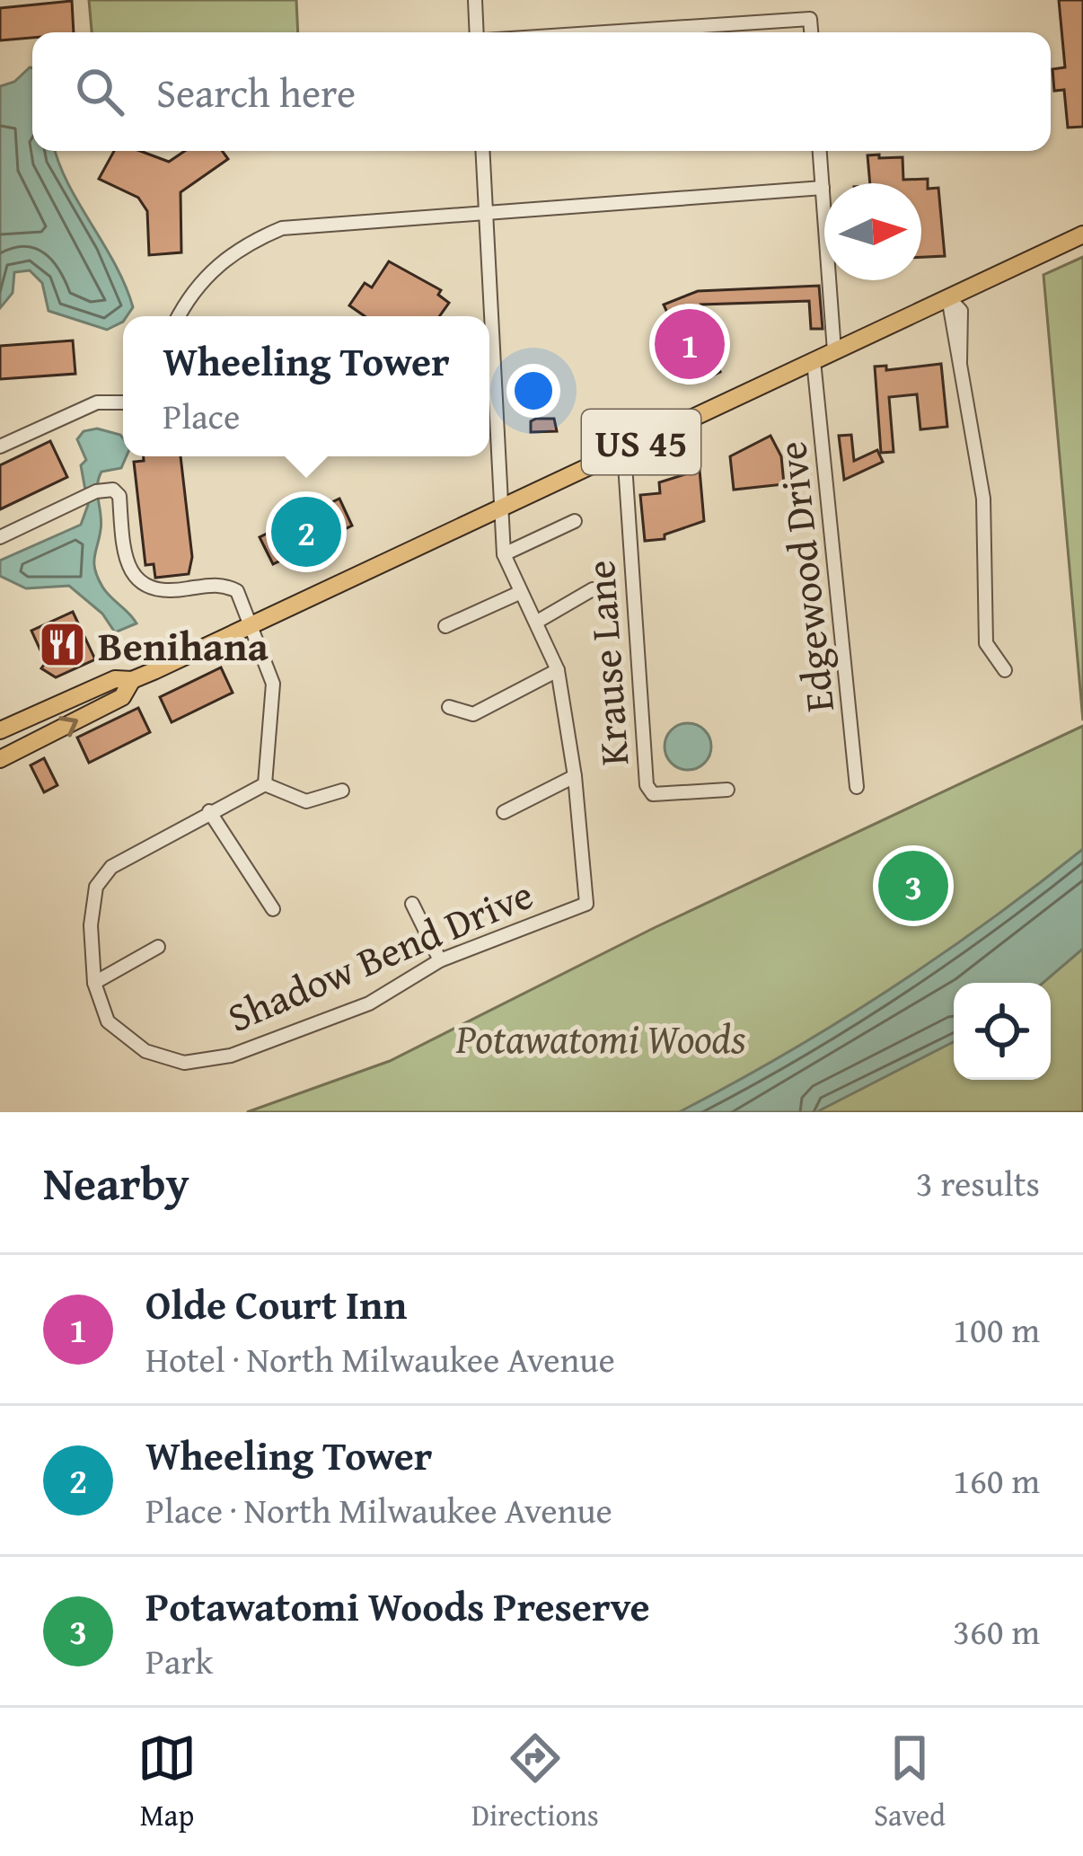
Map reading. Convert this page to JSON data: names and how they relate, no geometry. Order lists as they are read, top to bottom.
{
  "streets": {
    "main road": ["US 45"],
    "street": ["Edgewood Drive", "Krause Lane", "Shadow Bend Drive"]
  },
  "crossings": [
    ["US 45", "Edgewood Drive"],
    ["US 45", "Krause Lane"],
    ["US 45", "Shadow Bend Drive"]
  ],
  "parks": ["Potawatomi Woods"],
  "places": {
    "restaurant": ["Benihana"]
  },
  "north": "right",
  "page": {
    "search": "Search here",
    "pins": ["1", "2", "3"],
    "popup": ["Wheeling Tower", "Place"],
    "heading": ["Nearby", "3 results"],
    "list": [
      {
        "mark": "1",
        "name": "Olde Court Inn",
        "note": "Hotel · North Milwaukee Avenue",
        "value": "100 m"
      },
      {
        "mark": "2",
        "name": "Wheeling Tower",
        "note": "Place · North Milwaukee Avenue",
        "value": "160 m"
      },
      {
        "mark": "3",
        "name": "Potawatomi Woods Preserve",
        "note": "Park",
        "value": "360 m"
      }
    ],
    "nav": ["Map", "Directions", "Saved"]
  }
}
